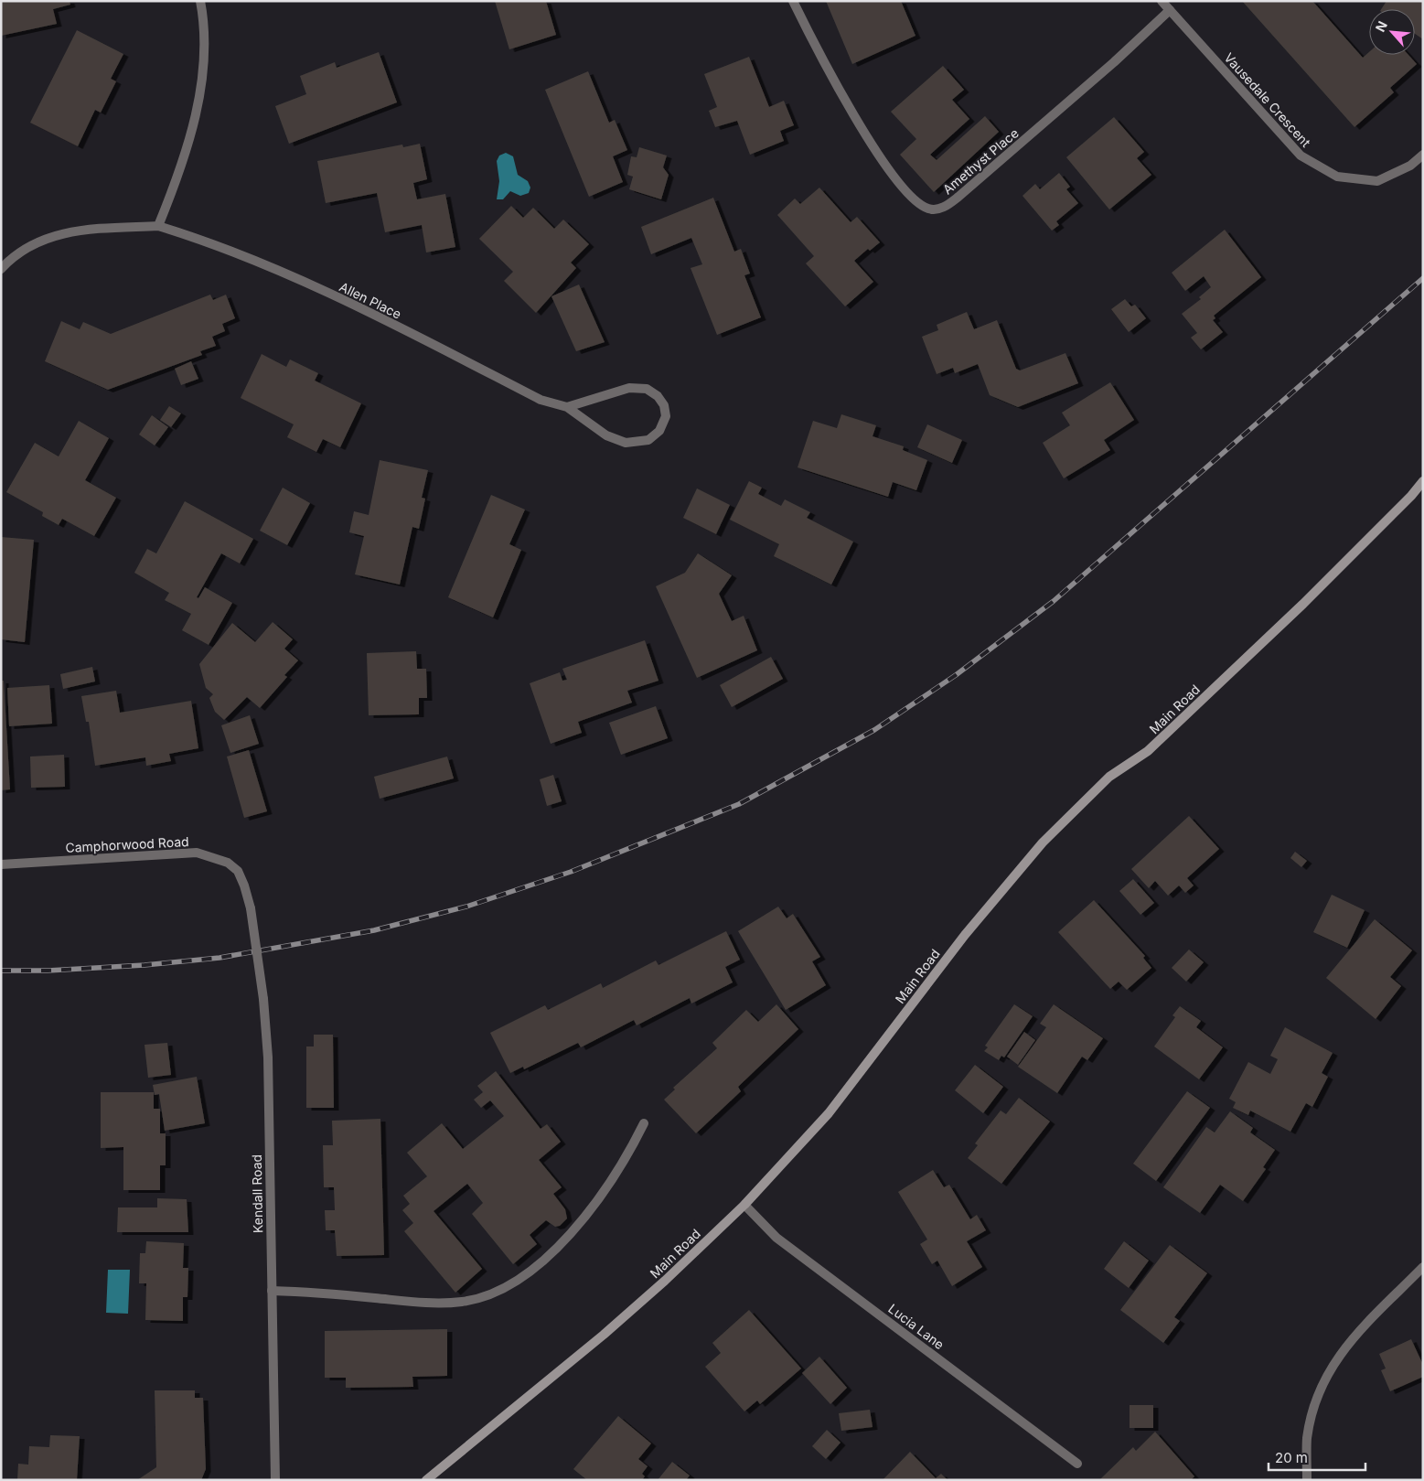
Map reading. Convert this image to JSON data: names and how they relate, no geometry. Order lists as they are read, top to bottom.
{
  "streets": {
    "main road": ["Main Road"],
    "street": [
      "Vausedale Crescent",
      "Amethyst Place",
      "Allen Place",
      "Camphorwood Road",
      "Kendall Road",
      "Lucia Lane"
    ]
  },
  "crossings": [
    ["Vausedale Crescent", "Amethyst Place"],
    ["Main Road", "Lucia Lane"],
    ["Camphorwood Road", "Kendall Road"]
  ],
  "scale_bar": "20 m",
  "north": "top left"
}
